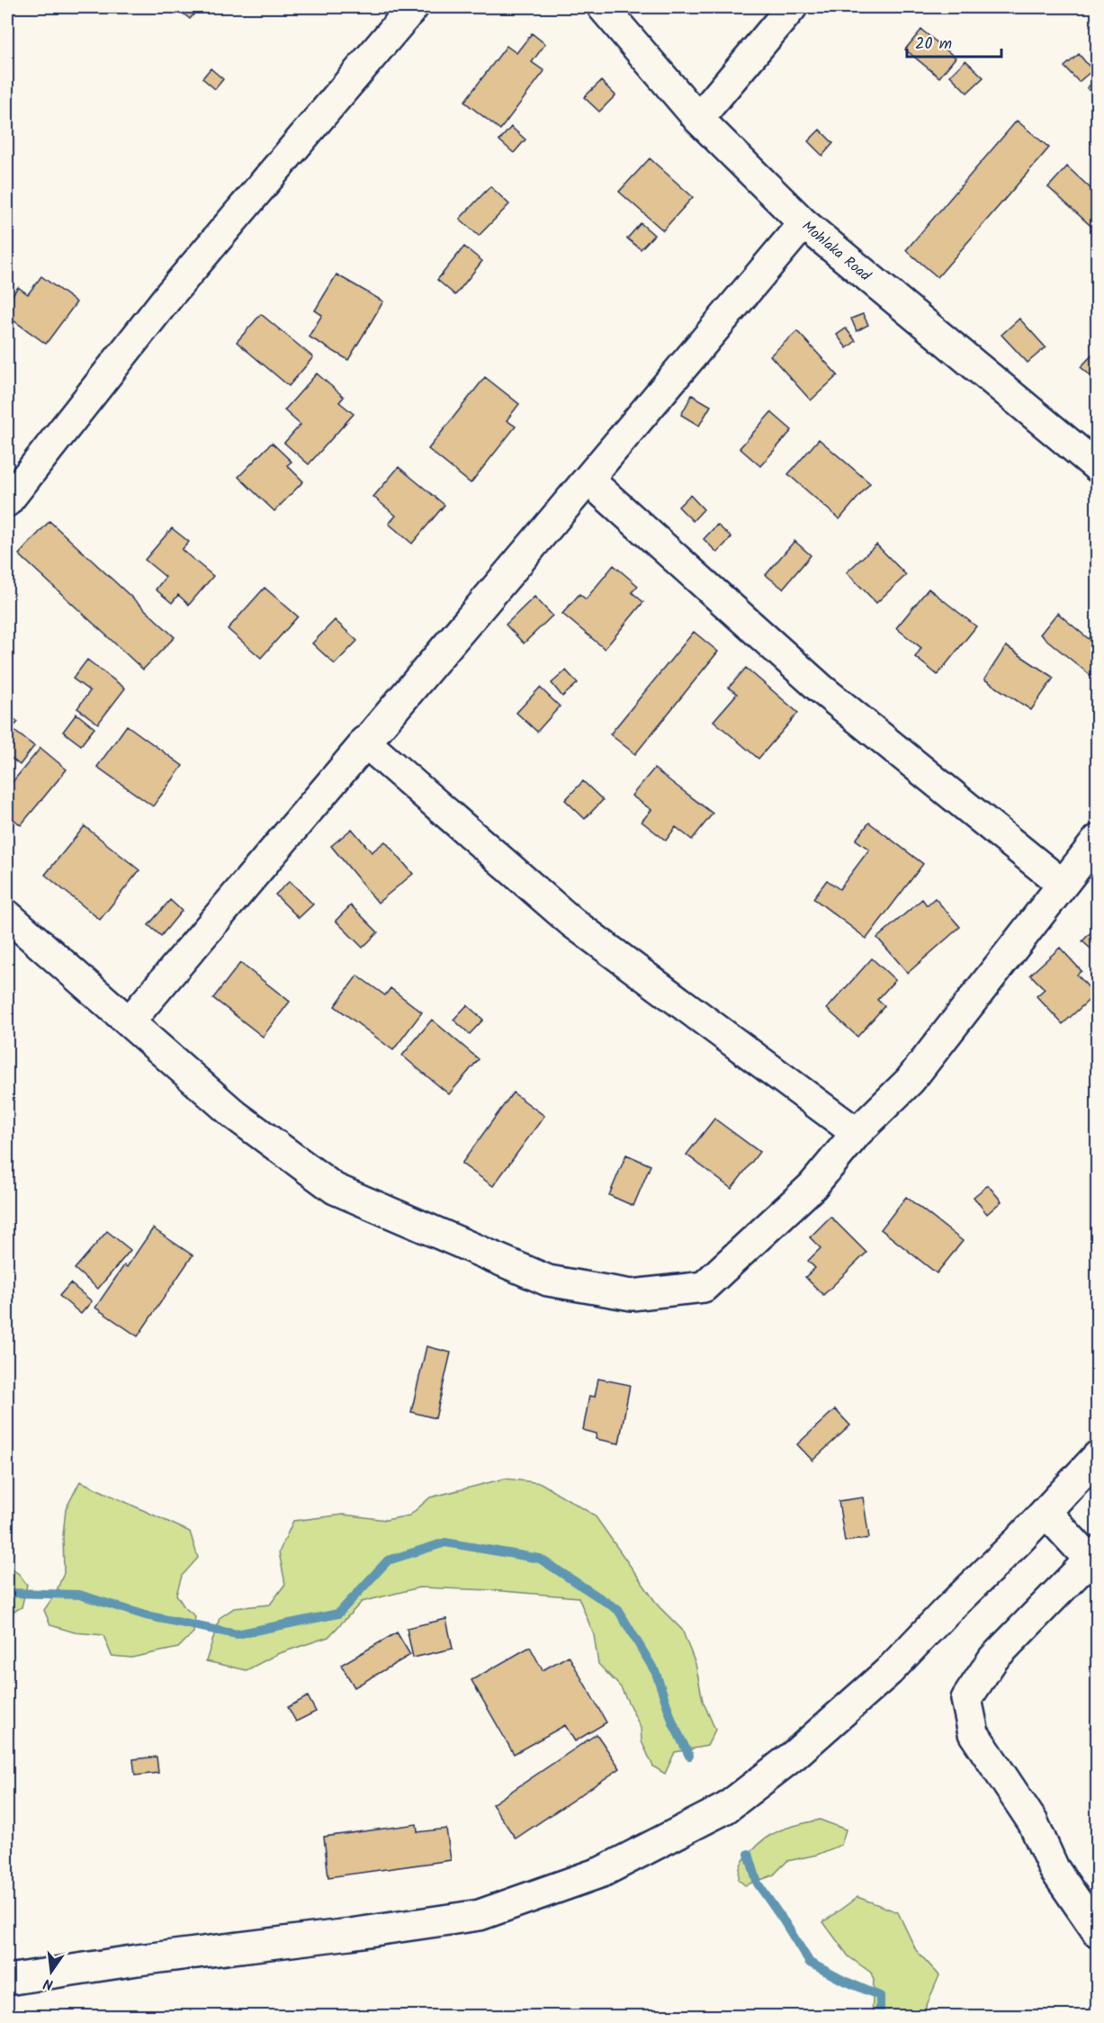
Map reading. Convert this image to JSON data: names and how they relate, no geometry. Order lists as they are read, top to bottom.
{
  "streets": {
    "street": ["Mohlaka Road"]
  },
  "scale_bar": "20 m",
  "north": "bottom"
}
